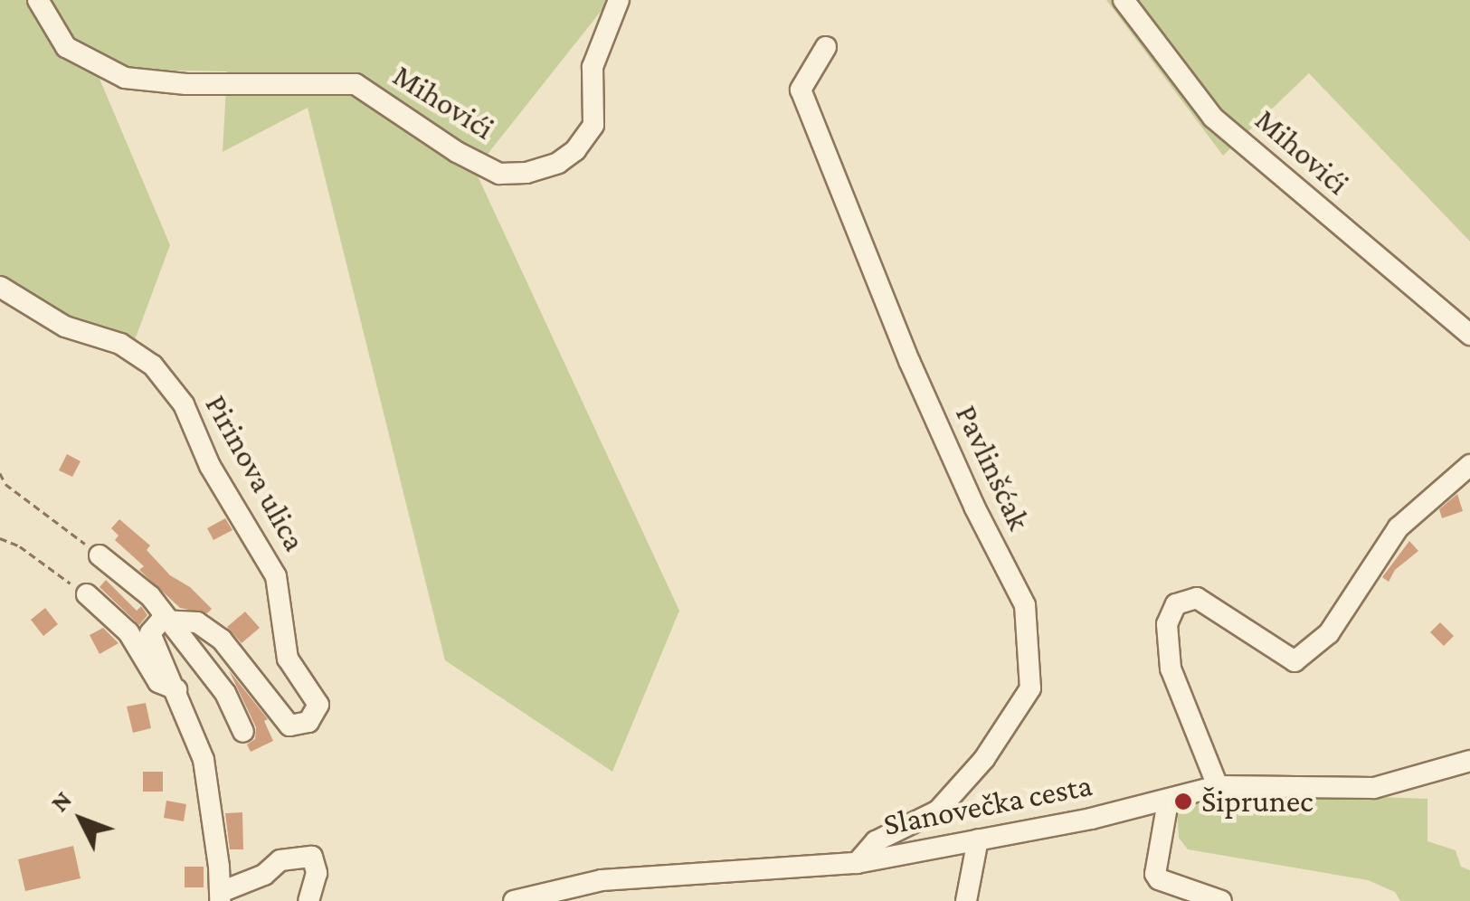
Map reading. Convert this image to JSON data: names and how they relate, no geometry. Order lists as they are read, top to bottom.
{
  "streets": {
    "street": [
      "Mihovići",
      "Pavlinšćak",
      "Pirinova ulica",
      "Slanovečka cesta"
    ]
  },
  "crossings": [
    ["Pavlinšćak", "Slanovečka cesta"]
  ],
  "places": ["Šiprunec"],
  "north": "top left"
}
